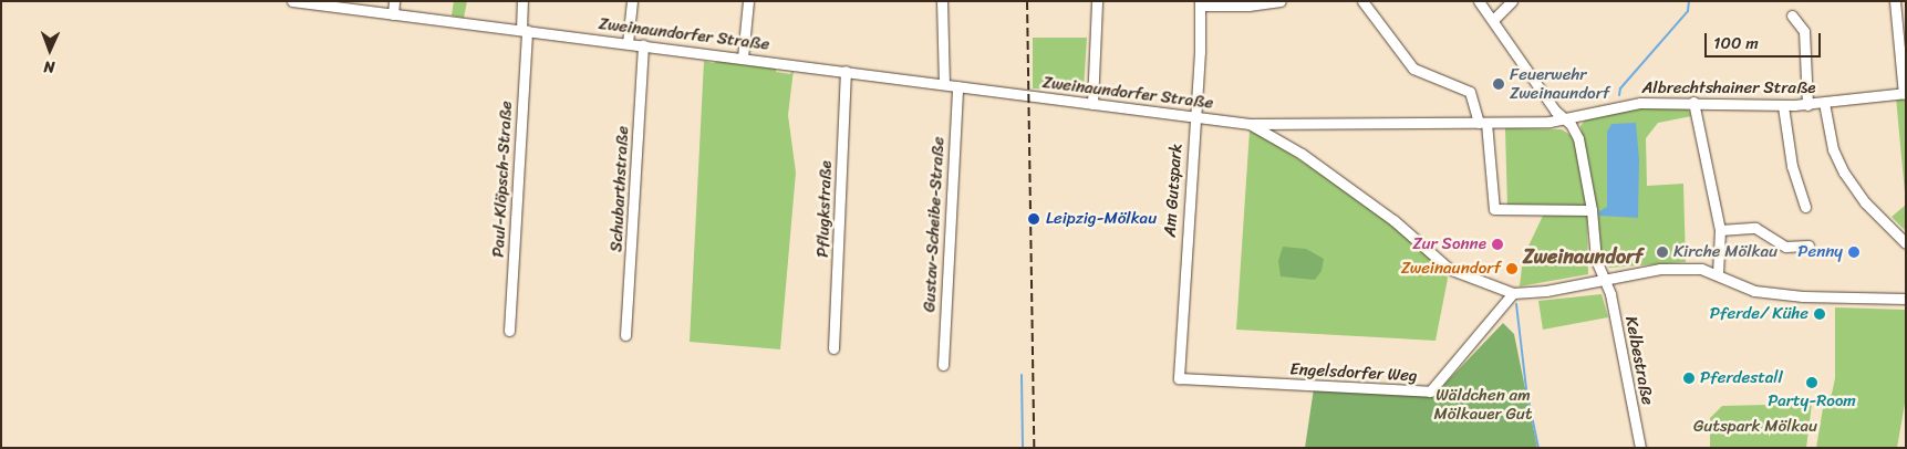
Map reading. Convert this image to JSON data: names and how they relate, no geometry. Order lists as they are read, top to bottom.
{
  "streets": {
    "street": [
      "Zweinaundorfer Straße",
      "Albrechtshainer Straße",
      "Paul-Klöpsch-Straße",
      "Schubarthstraße",
      "Am Gutspark",
      "Pflugkstraße",
      "Gustav-Scheibe-Straße",
      "Kelbestraße",
      "Engelsdorfer Weg"
    ]
  },
  "crossings": [
    ["Zweinaundorfer Straße", "Albrechtshainer Straße"],
    ["Zweinaundorfer Straße", "Paul-Klöpsch-Straße"],
    ["Zweinaundorfer Straße", "Schubarthstraße"],
    ["Zweinaundorfer Straße", "Am Gutspark"],
    ["Zweinaundorfer Straße", "Pflugkstraße"],
    ["Zweinaundorfer Straße", "Gustav-Scheibe-Straße"],
    ["Zweinaundorfer Straße", "Kelbestraße"],
    ["Zweinaundorfer Straße", "Engelsdorfer Weg"],
    ["Albrechtshainer Straße", "Kelbestraße"],
    ["Am Gutspark", "Engelsdorfer Weg"]
  ],
  "districts": ["Zweinaundorf"],
  "parks": ["Wäldchen am Mölkauer Gut", "Gutspark Mölkau"],
  "places": [
    "Feuerwehr Zweinaundorf",
    "Leipzig-Mölkau",
    "Zur Sonne",
    "Kirche Mölkau",
    "Penny",
    "Zweinaundorf",
    "Pferde/ Kühe",
    "Pferdestall",
    "Party-Room"
  ],
  "scale_bar": "100 m",
  "north": "bottom"
}
